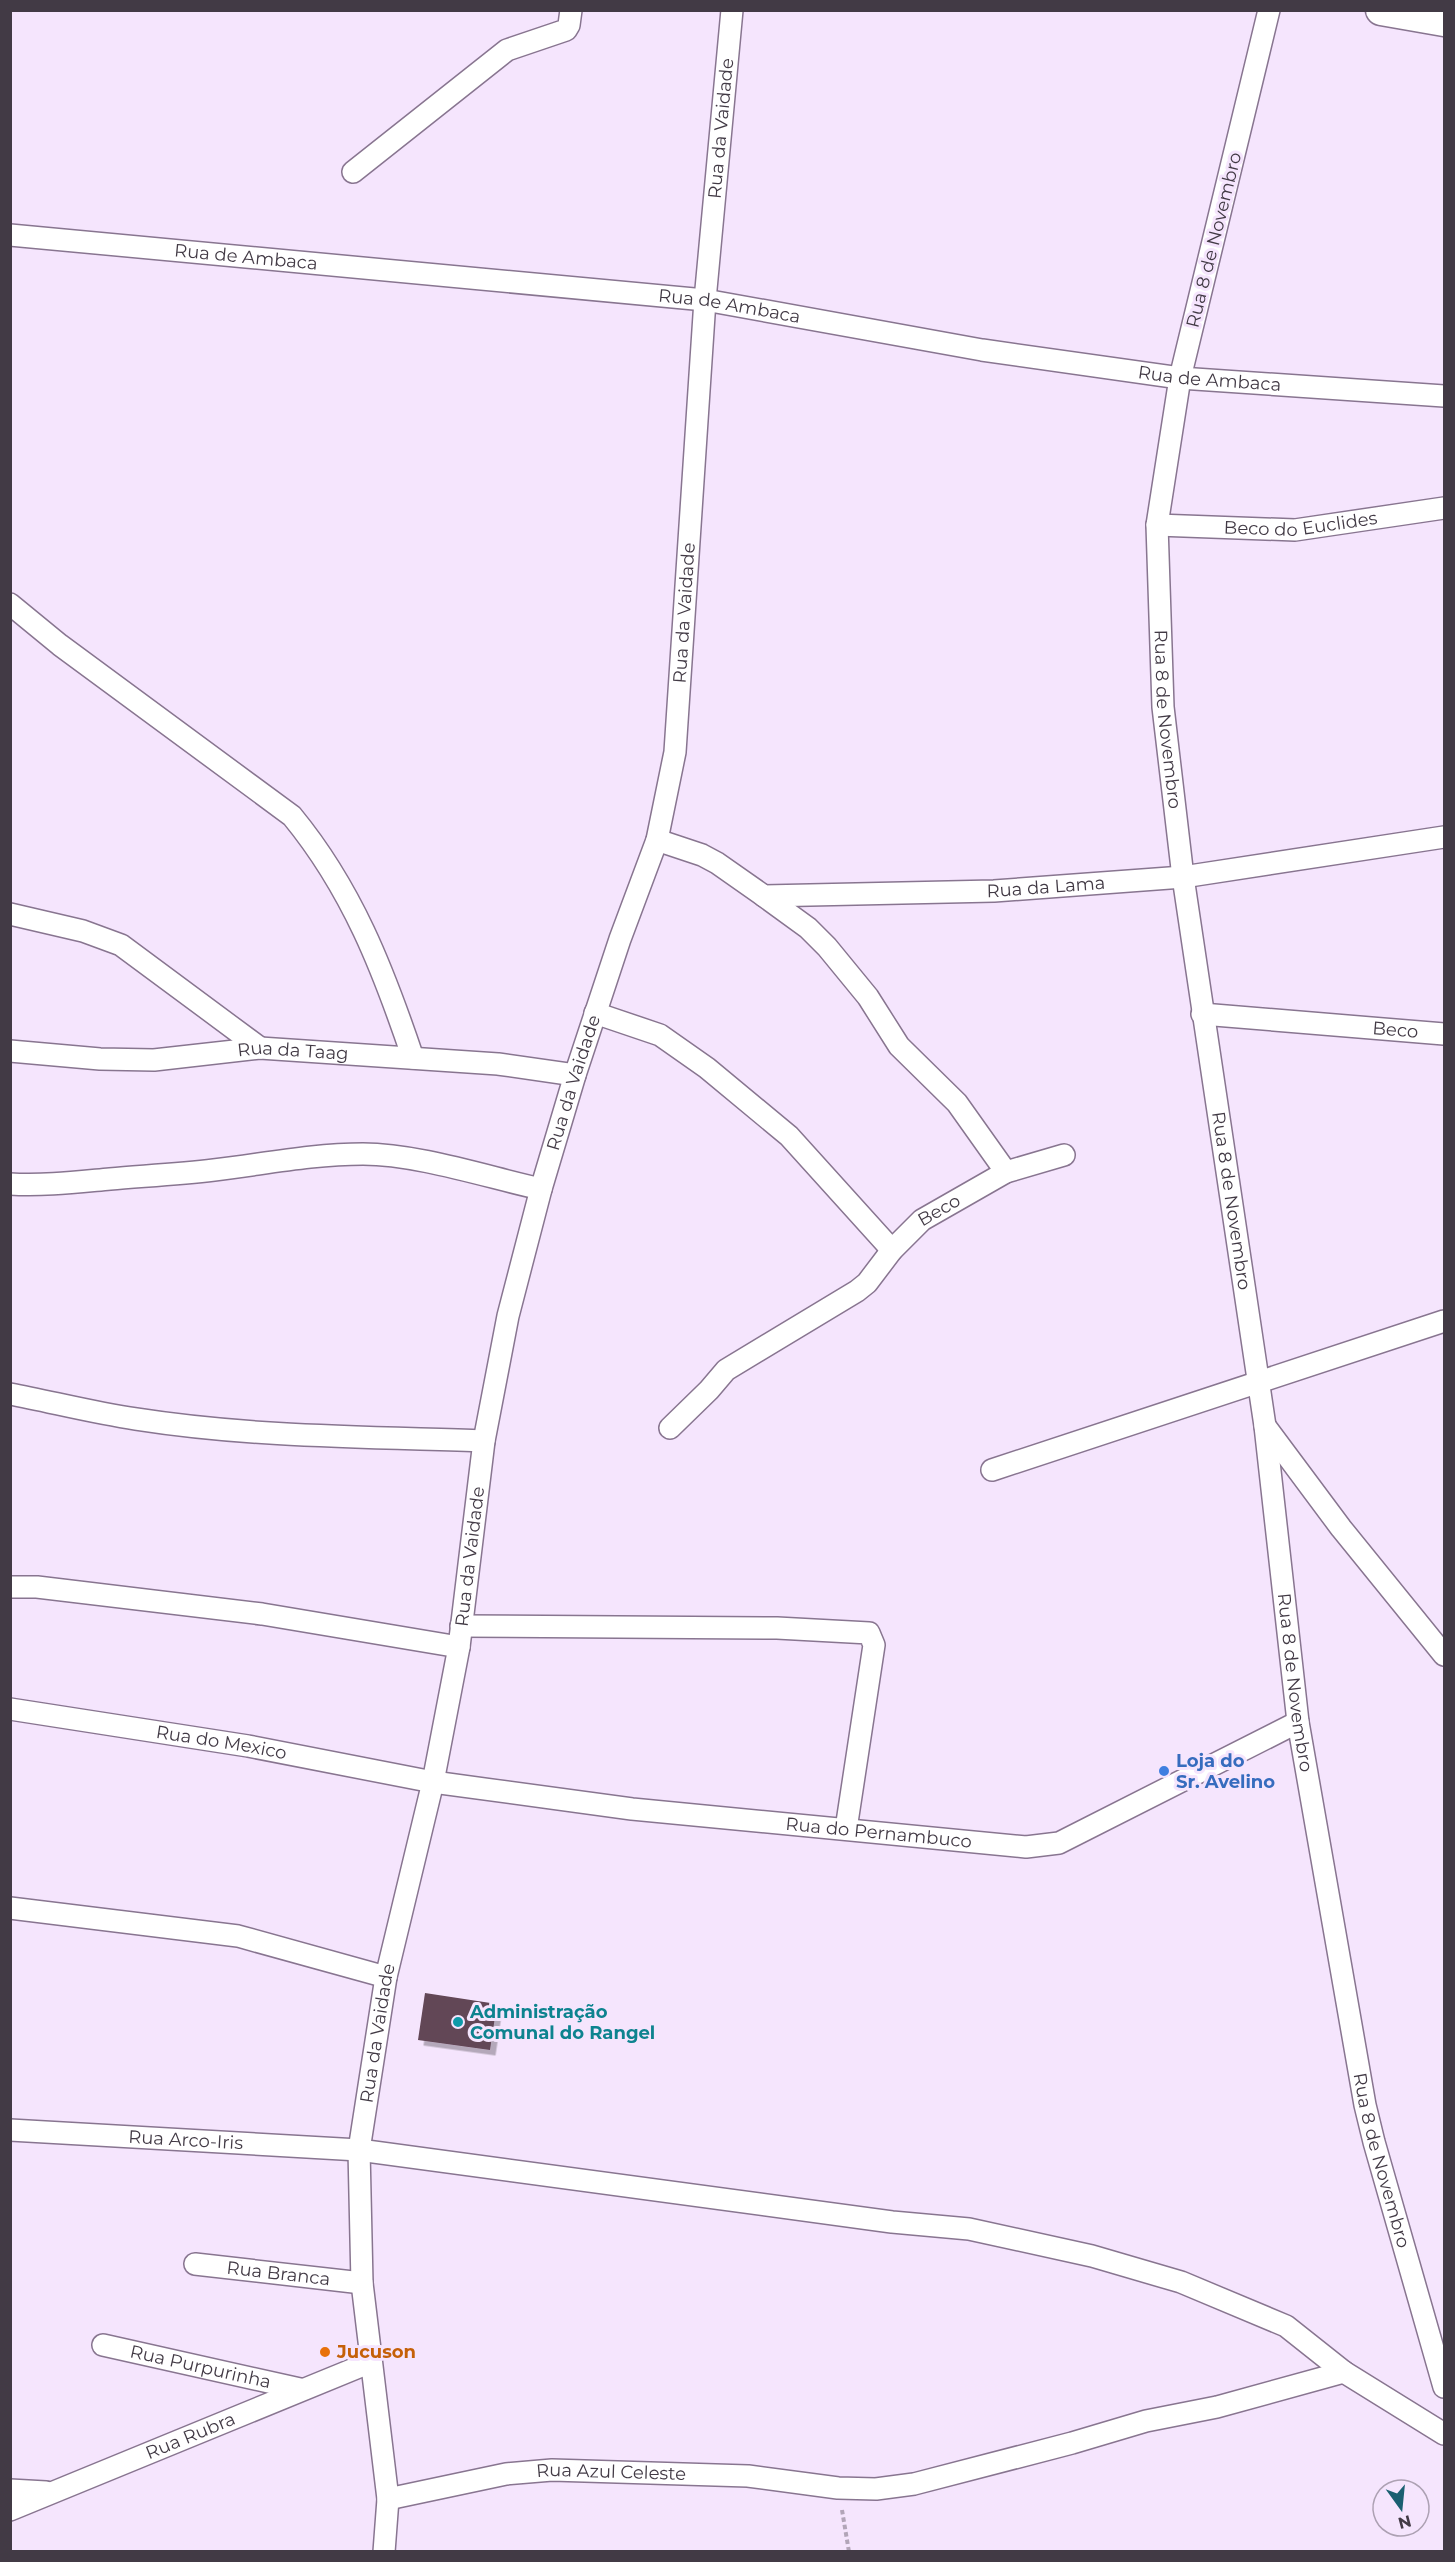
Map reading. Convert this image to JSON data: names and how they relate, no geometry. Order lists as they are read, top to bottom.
{
  "streets": {
    "street": [
      "Rua da Vaidade",
      "Rua 8 de Novembro",
      "Rua de Ambaca",
      "Beco do Euclides",
      "Rua da Lama",
      "Beco",
      "Rua da Taag",
      "Rua do Mexico",
      "Rua do Pernambuco",
      "Rua Arco-Iris",
      "Rua Branca",
      "Rua Purpurinha",
      "Rua Rubra",
      "Rua Azul Celeste"
    ]
  },
  "crossings": [
    ["Rua da Vaidade", "Rua de Ambaca"],
    ["Rua da Vaidade", "Rua da Taag"],
    ["Rua da Vaidade", "Rua do Mexico"],
    ["Rua da Vaidade", "Rua do Pernambuco"],
    ["Rua da Vaidade", "Rua Arco-Iris"],
    ["Rua da Vaidade", "Rua Branca"],
    ["Rua da Vaidade", "Rua Rubra"],
    ["Rua da Vaidade", "Rua Azul Celeste"],
    ["Rua 8 de Novembro", "Rua de Ambaca"],
    ["Rua 8 de Novembro", "Beco do Euclides"],
    ["Rua 8 de Novembro", "Rua da Lama"],
    ["Rua 8 de Novembro", "Beco"],
    ["Rua 8 de Novembro", "Rua do Pernambuco"],
    ["Rua do Mexico", "Rua do Pernambuco"],
    ["Rua Arco-Iris", "Rua Azul Celeste"],
    ["Rua Purpurinha", "Rua Rubra"]
  ],
  "places": ["Loja do Sr. Avelino", "Administração Comunal do Rangel", "Jucuson"],
  "north": "bottom"
}
